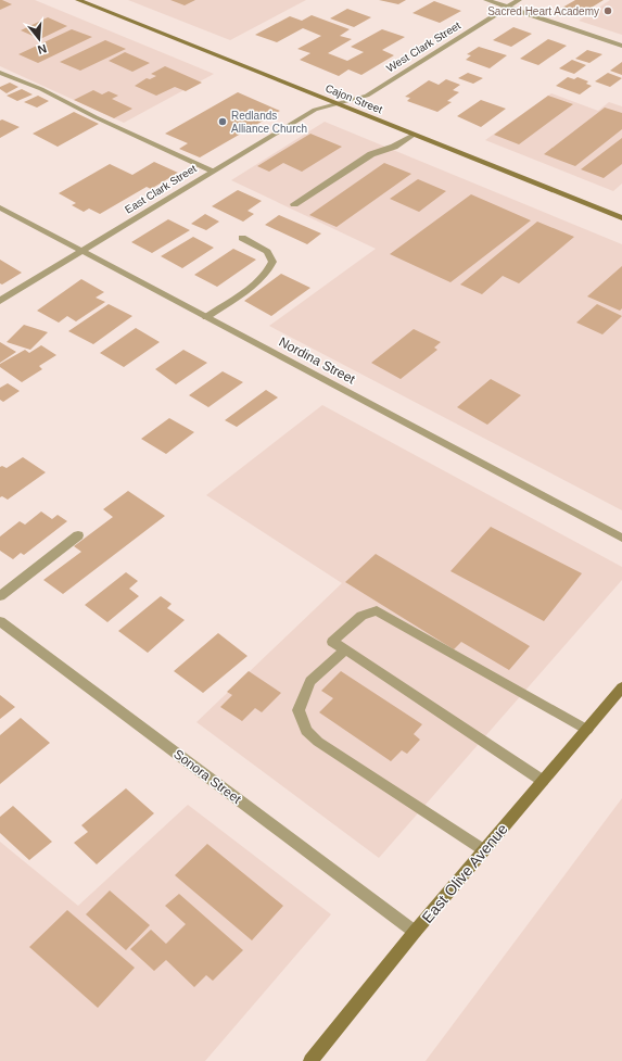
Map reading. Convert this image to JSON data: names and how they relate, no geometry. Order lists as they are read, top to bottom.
{
  "streets": {
    "street": [
      "West Clark Street",
      "Cajon Street",
      "East Clark Street",
      "Nordina Street",
      "Sonora Street",
      "East Olive Avenue"
    ]
  },
  "crossings": [
    ["West Clark Street", "Cajon Street"],
    ["West Clark Street", "East Clark Street"],
    ["Cajon Street", "East Clark Street"],
    ["East Clark Street", "Nordina Street"],
    ["Sonora Street", "East Olive Avenue"]
  ],
  "places": ["Sacred Heart Academy", "Redlands Alliance Church"],
  "north": "bottom"
}
